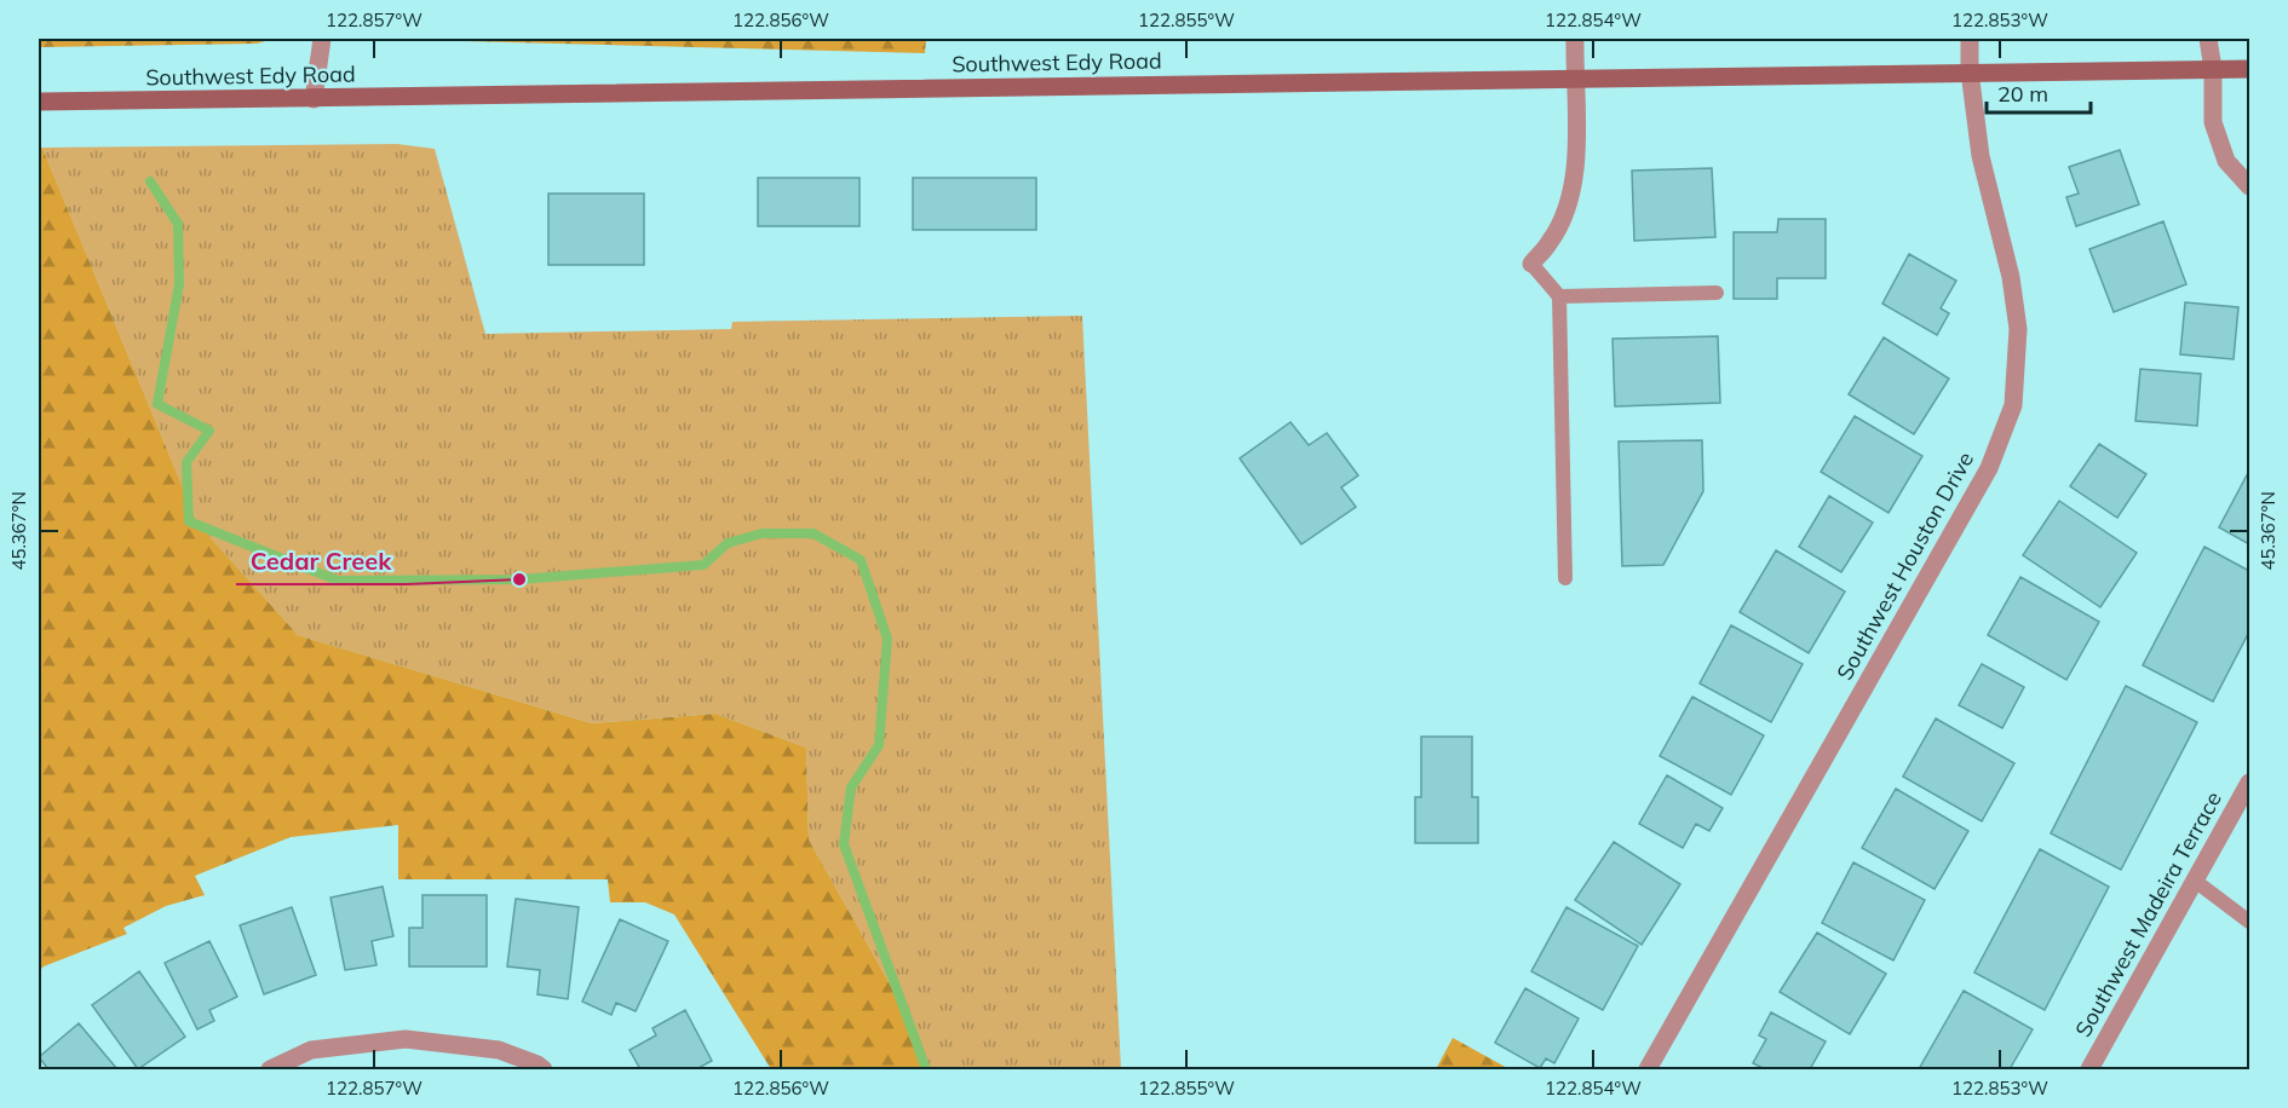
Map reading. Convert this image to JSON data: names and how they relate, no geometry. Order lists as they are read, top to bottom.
{
  "streets": {
    "main road": ["Southwest Edy Road"],
    "street": ["Southwest Houston Drive", "Southwest Madeira Terrace"]
  },
  "crossings": [
    ["Southwest Edy Road", "Southwest Houston Drive"]
  ],
  "places": ["Cedar Creek"],
  "scale_bar": "20 m",
  "coordinates": [
    "122.857°W",
    "122.856°W",
    "122.855°W",
    "122.854°W",
    "122.853°W",
    "45.367°N"
  ]
}
